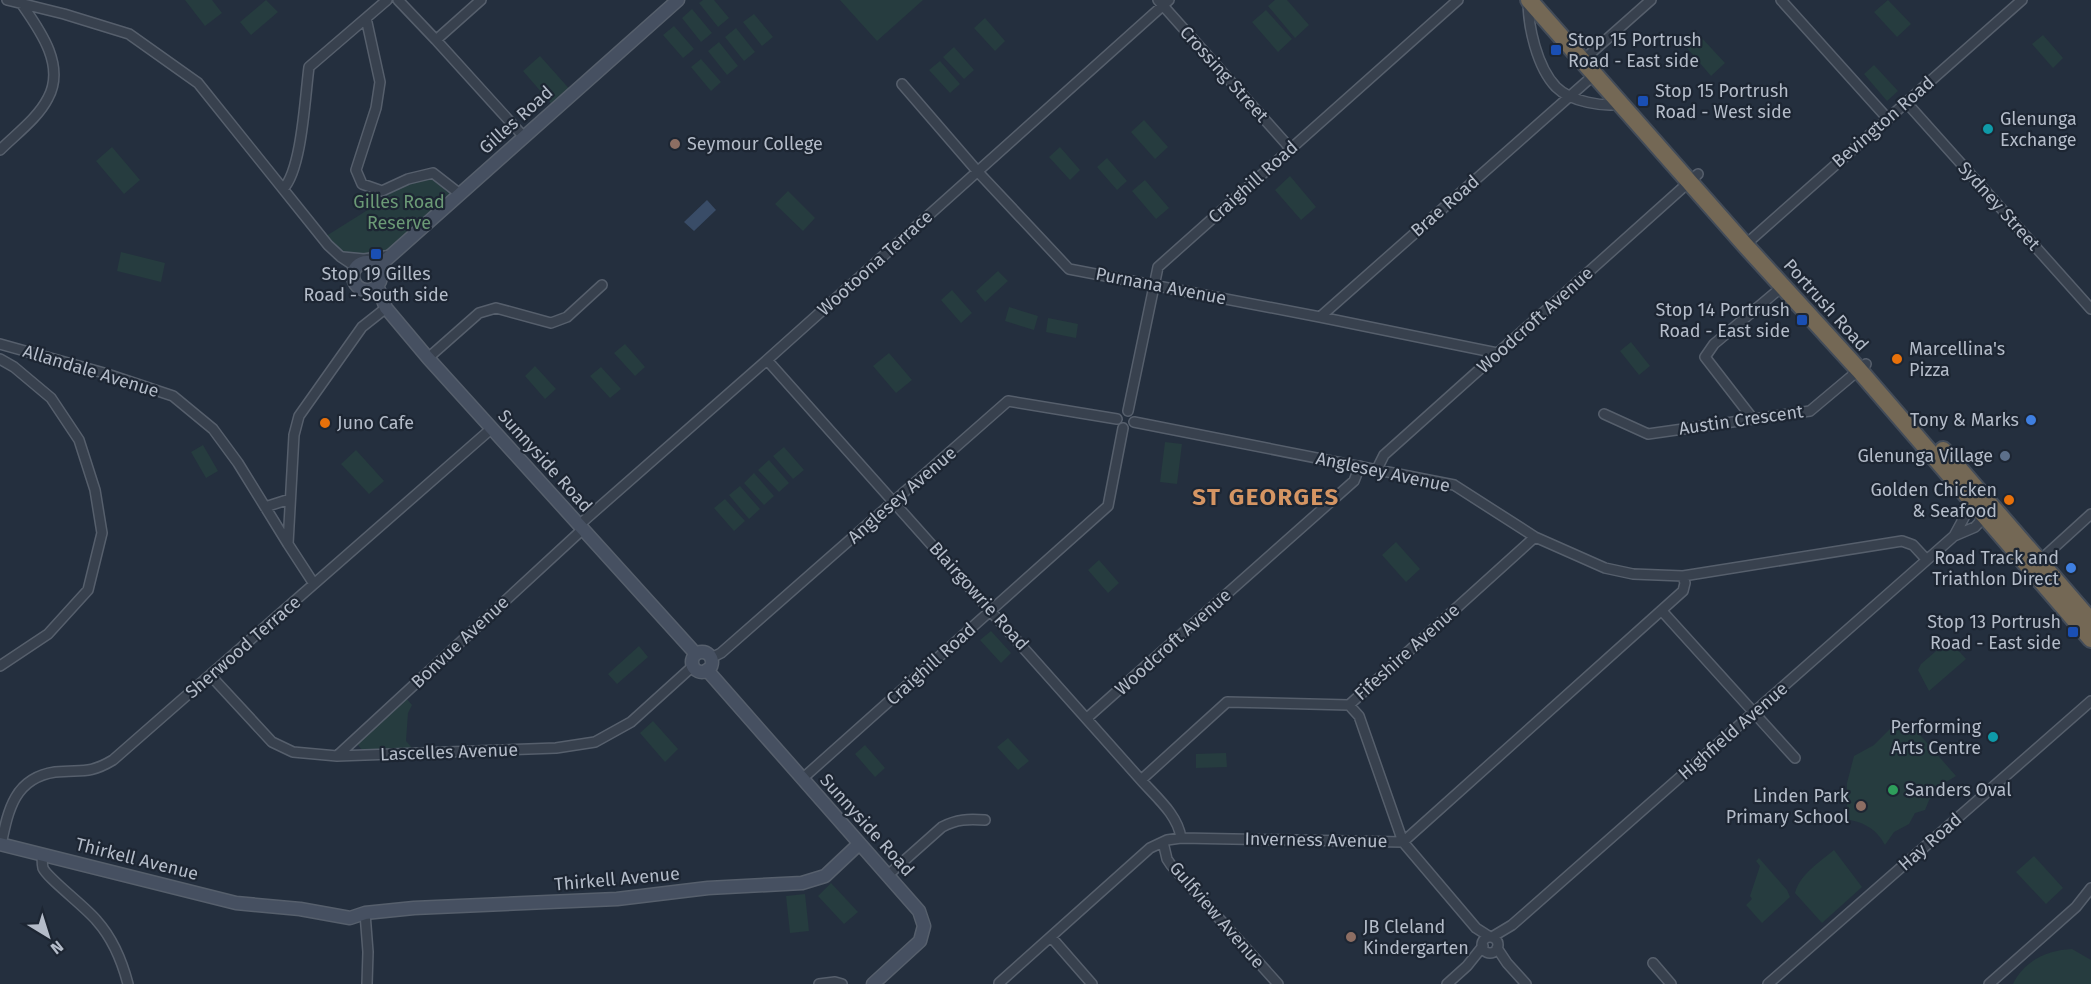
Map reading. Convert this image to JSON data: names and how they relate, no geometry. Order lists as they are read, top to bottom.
{
  "streets": {
    "highway": ["Portrush Road"],
    "street": [
      "Crossing Street",
      "Gilles Road",
      "Bevington Road",
      "Craighill Road",
      "Brae Road",
      "Sydney Street",
      "Wootoona Terrace",
      "Purnana Avenue",
      "Woodcroft Avenue",
      "Allandale Avenue",
      "Austin Crescent",
      "Sunnyside Road",
      "Anglesey Avenue",
      "Blairgowrie Road",
      "Bonvue Avenue",
      "Sherwood Terrace",
      "Fifeshire Avenue",
      "Highfield Avenue",
      "Lascelles Avenue",
      "Inverness Avenue",
      "Hay Road",
      "Thirkell Avenue",
      "Gulfview Avenue"
    ]
  },
  "crossings": [
    ["Crossing Street", "Craighill Road"],
    ["Crossing Street", "Wootoona Terrace"],
    ["Gilles Road", "Sunnyside Road"],
    ["Bevington Road", "Sydney Street"],
    ["Bevington Road", "Portrush Road"],
    ["Craighill Road", "Purnana Avenue"],
    ["Craighill Road", "Sunnyside Road"],
    ["Craighill Road", "Anglesey Avenue"],
    ["Craighill Road", "Blairgowrie Road"],
    ["Brae Road", "Purnana Avenue"],
    ["Brae Road", "Portrush Road"],
    ["Wootoona Terrace", "Purnana Avenue"],
    ["Wootoona Terrace", "Sunnyside Road"],
    ["Wootoona Terrace", "Blairgowrie Road"],
    ["Wootoona Terrace", "Bonvue Avenue"],
    ["Purnana Avenue", "Woodcroft Avenue"],
    ["Portrush Road", "Woodcroft Avenue"],
    ["Portrush Road", "Austin Crescent"],
    ["Portrush Road", "Highfield Avenue"],
    ["Woodcroft Avenue", "Anglesey Avenue"],
    ["Woodcroft Avenue", "Blairgowrie Road"],
    ["Allandale Avenue", "Sherwood Terrace"],
    ["Sunnyside Road", "Anglesey Avenue"],
    ["Sunnyside Road", "Bonvue Avenue"],
    ["Sunnyside Road", "Sherwood Terrace"],
    ["Sunnyside Road", "Lascelles Avenue"],
    ["Sunnyside Road", "Thirkell Avenue"],
    ["Anglesey Avenue", "Blairgowrie Road"],
    ["Anglesey Avenue", "Fifeshire Avenue"],
    ["Anglesey Avenue", "Highfield Avenue"],
    ["Anglesey Avenue", "Inverness Avenue"],
    ["Blairgowrie Road", "Fifeshire Avenue"],
    ["Blairgowrie Road", "Inverness Avenue"],
    ["Bonvue Avenue", "Lascelles Avenue"],
    ["Sherwood Terrace", "Lascelles Avenue"],
    ["Sherwood Terrace", "Thirkell Avenue"],
    ["Inverness Avenue", "Gulfview Avenue"]
  ],
  "districts": ["ST GEORGES"],
  "parks": ["Gilles Road Reserve"],
  "places": {
    "transit": [
      "Stop 15 Portrush Road - East side",
      "Stop 15 Portrush Road - West side",
      "Stop 19 Gilles Road - South side",
      "Stop 14 Portrush Road - East side",
      "Stop 13 Portrush Road - East side"
    ],
    "other": [
      "Glenunga Exchange",
      "Seymour College",
      "Marcellina's Pizza",
      "Tony & Marks",
      "Juno Cafe",
      "Glenunga Village",
      "Golden Chicken & Seafood",
      "Road Track and Triathlon Direct",
      "Performing Arts Centre",
      "Sanders Oval",
      "Linden Park Primary School",
      "JB Cleland Kindergarten"
    ]
  },
  "north": "bottom right"
}
